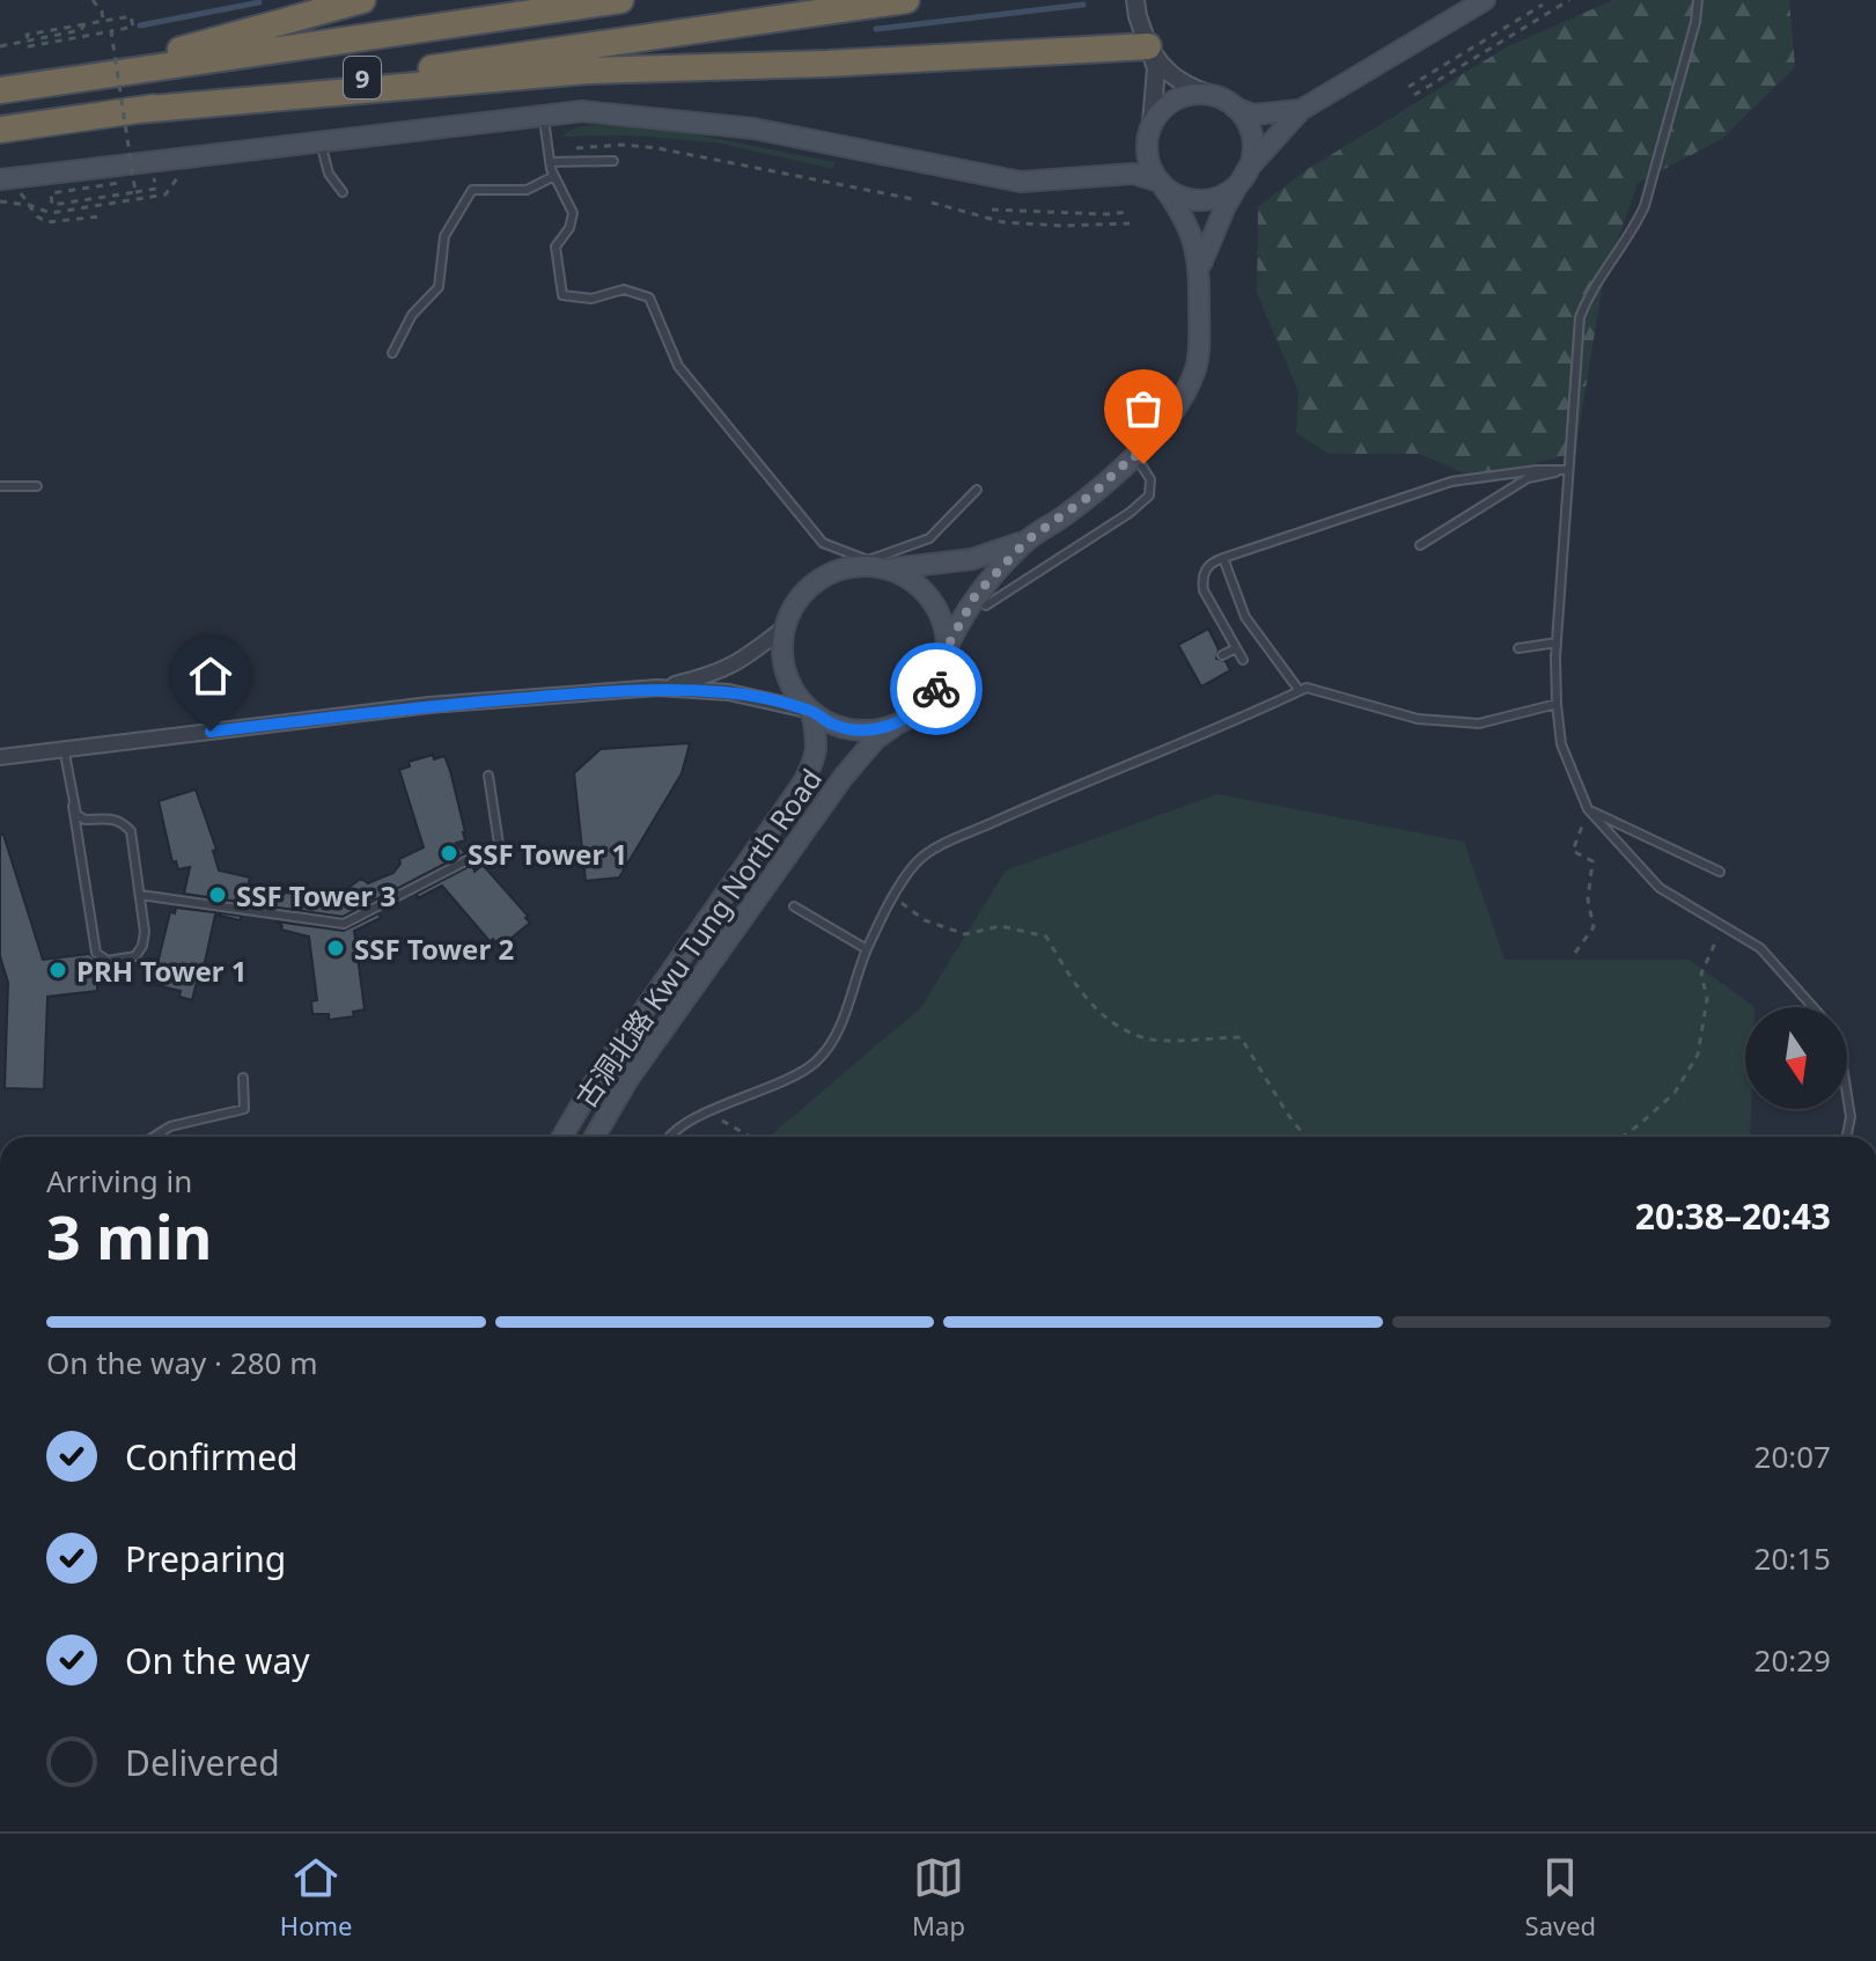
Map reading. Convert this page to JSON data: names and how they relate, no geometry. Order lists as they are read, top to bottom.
{
  "streets": {
    "highway": ["9"],
    "main road": ["古洞北路 Kwu Tung North Road"]
  },
  "places": [
    "SSF Tower 1",
    "SSF Tower 3",
    "SSF Tower 2",
    "PRH Tower 1"
  ],
  "north": "bottom",
  "page": {
    "heading": ["3 min", "Arriving in", "20:38–20:43"],
    "bar": "On the way · 280 m",
    "list": [
      ["Confirmed", "20:07"],
      ["Preparing", "20:15"],
      ["On the way", "20:29"],
      "Delivered"
    ],
    "tabs": ["Home", "Map", "Saved"]
  }
}
